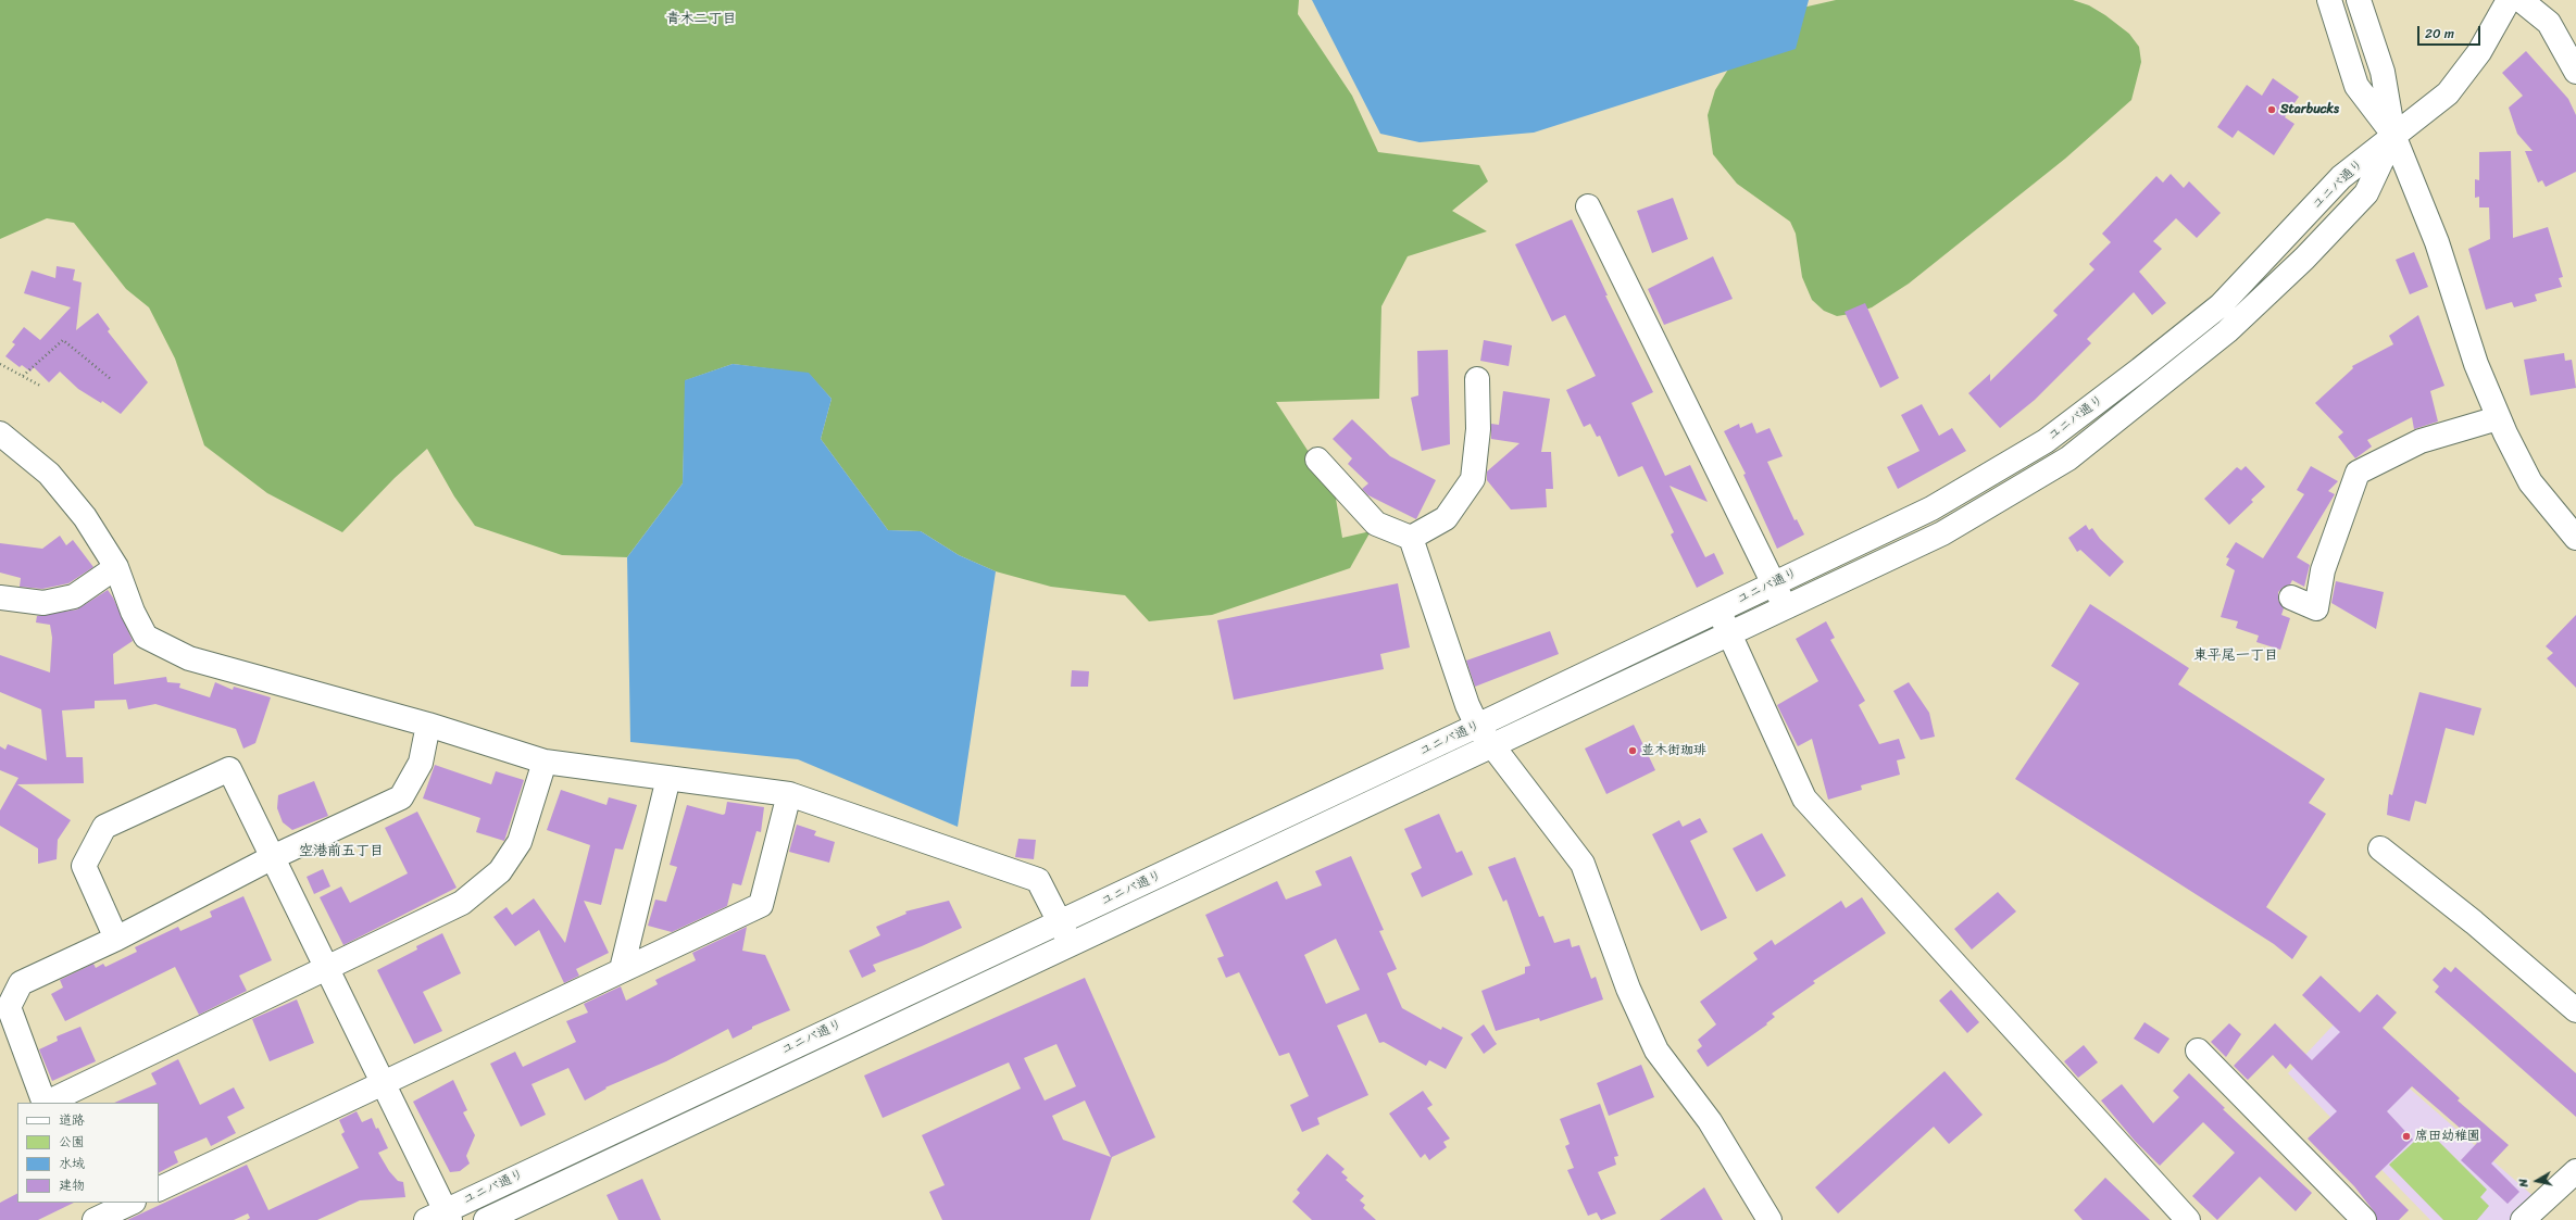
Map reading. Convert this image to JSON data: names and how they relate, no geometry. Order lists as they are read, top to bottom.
{
  "streets": {
    "street": ["ユニバ通り"]
  },
  "districts": ["青木二丁目", "東平尾一丁目", "空港前五丁目"],
  "places": ["Starbucks", "並木街珈琲", "席田幼稚園"],
  "legend": [
    "道路",
    "公園",
    "水域",
    "建物"
  ],
  "scale_bar": "20 m",
  "north": "left"
}
